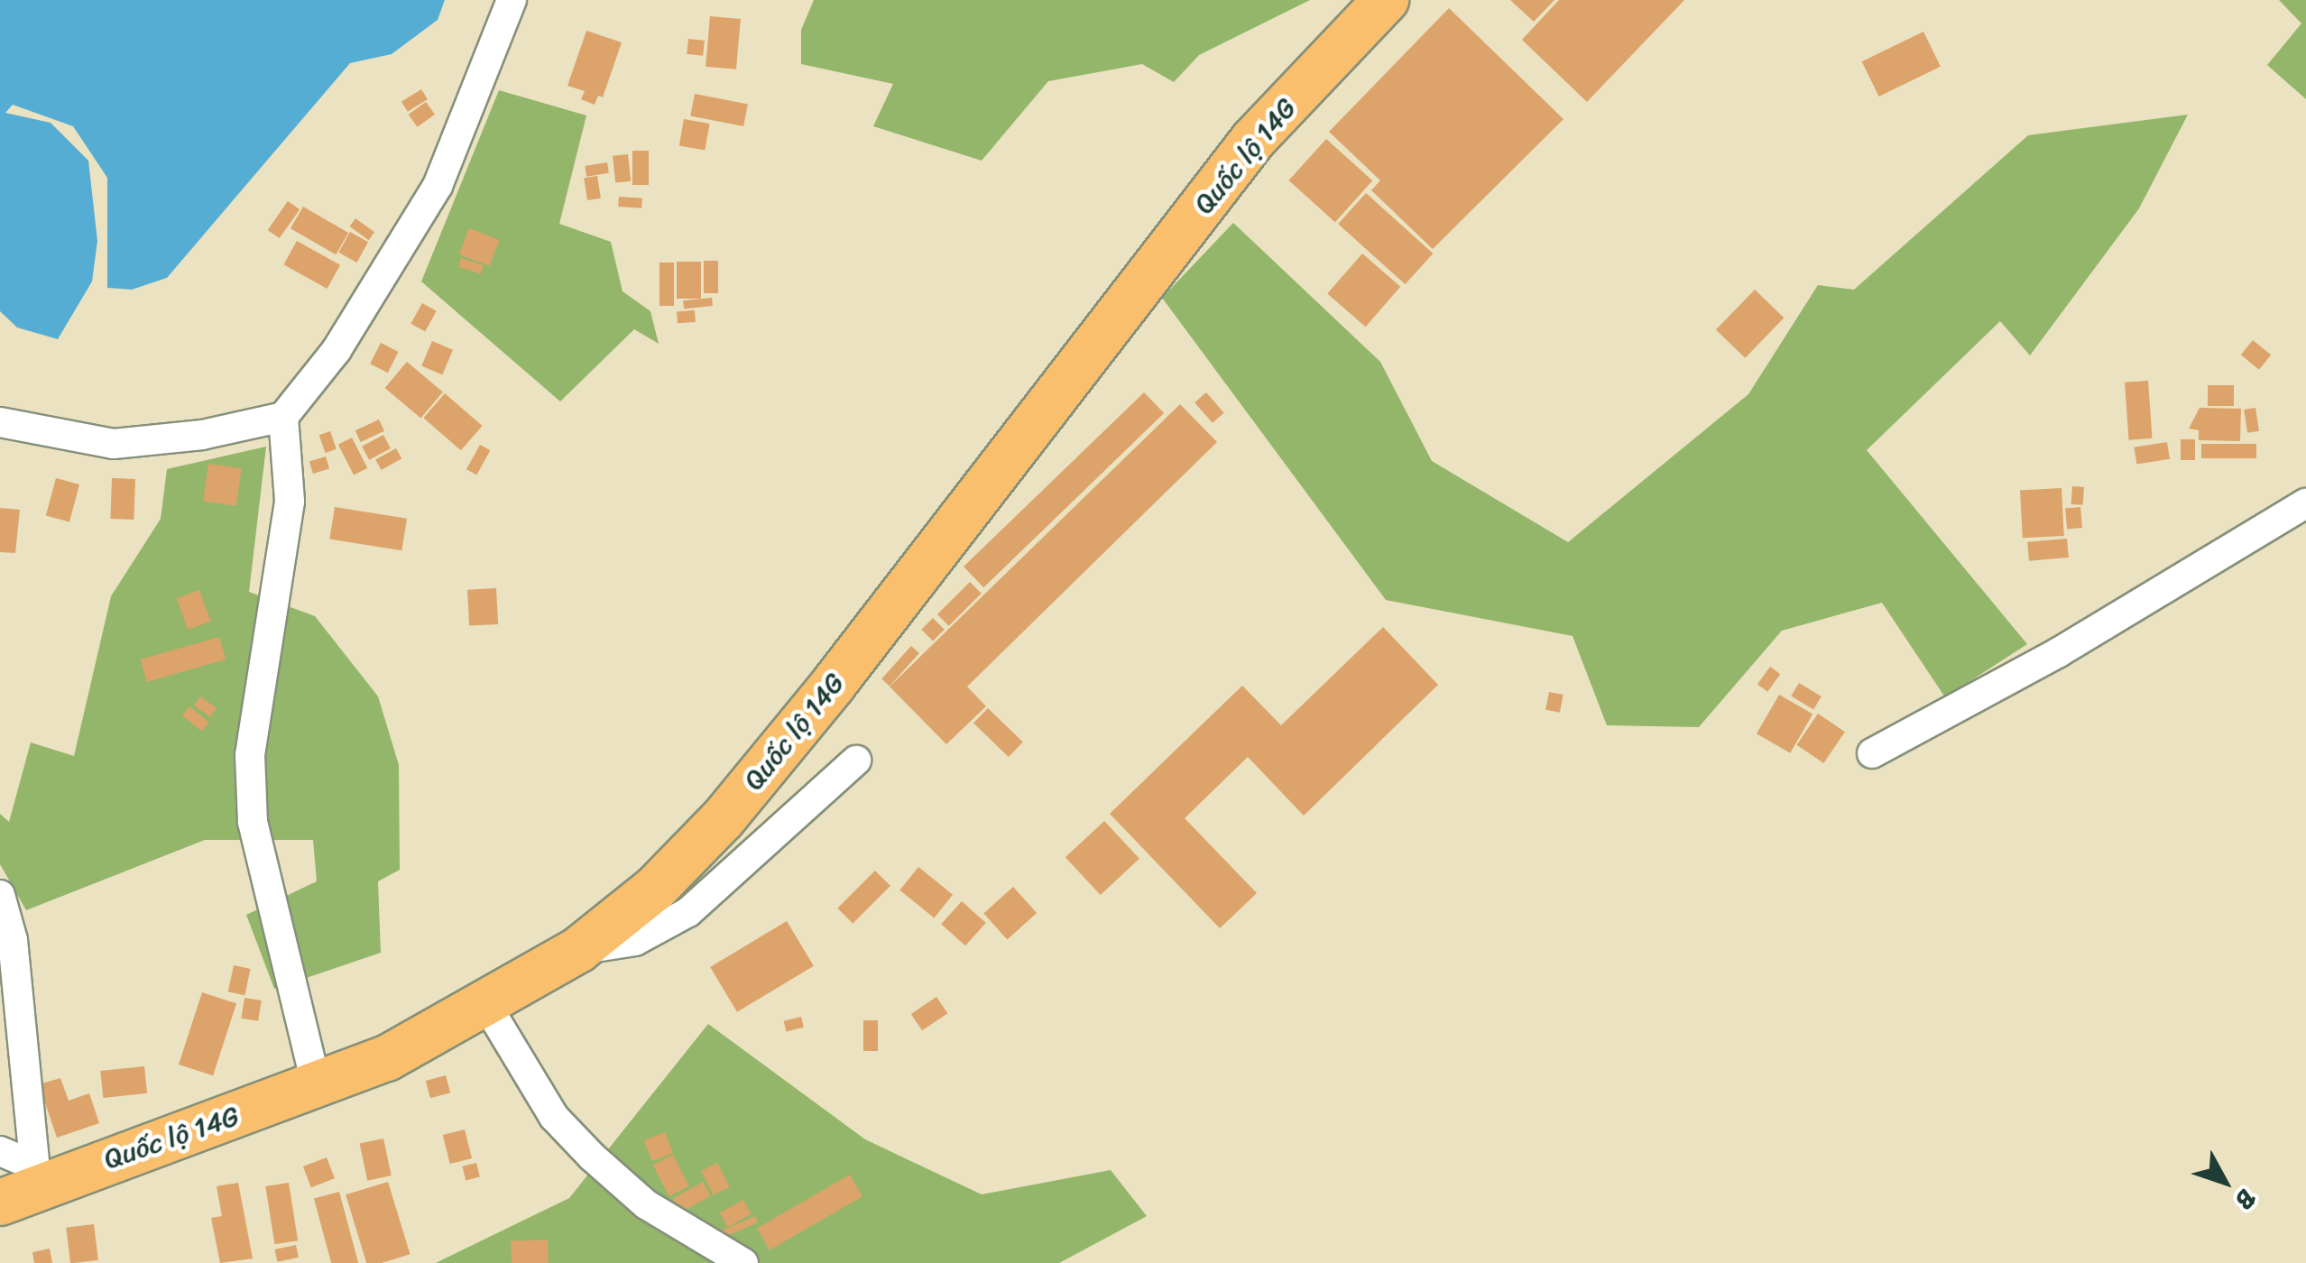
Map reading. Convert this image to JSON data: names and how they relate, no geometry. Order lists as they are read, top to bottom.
{
  "streets": {
    "main road": ["Quốc lộ 14G"]
  },
  "north": "bottom right"
}
